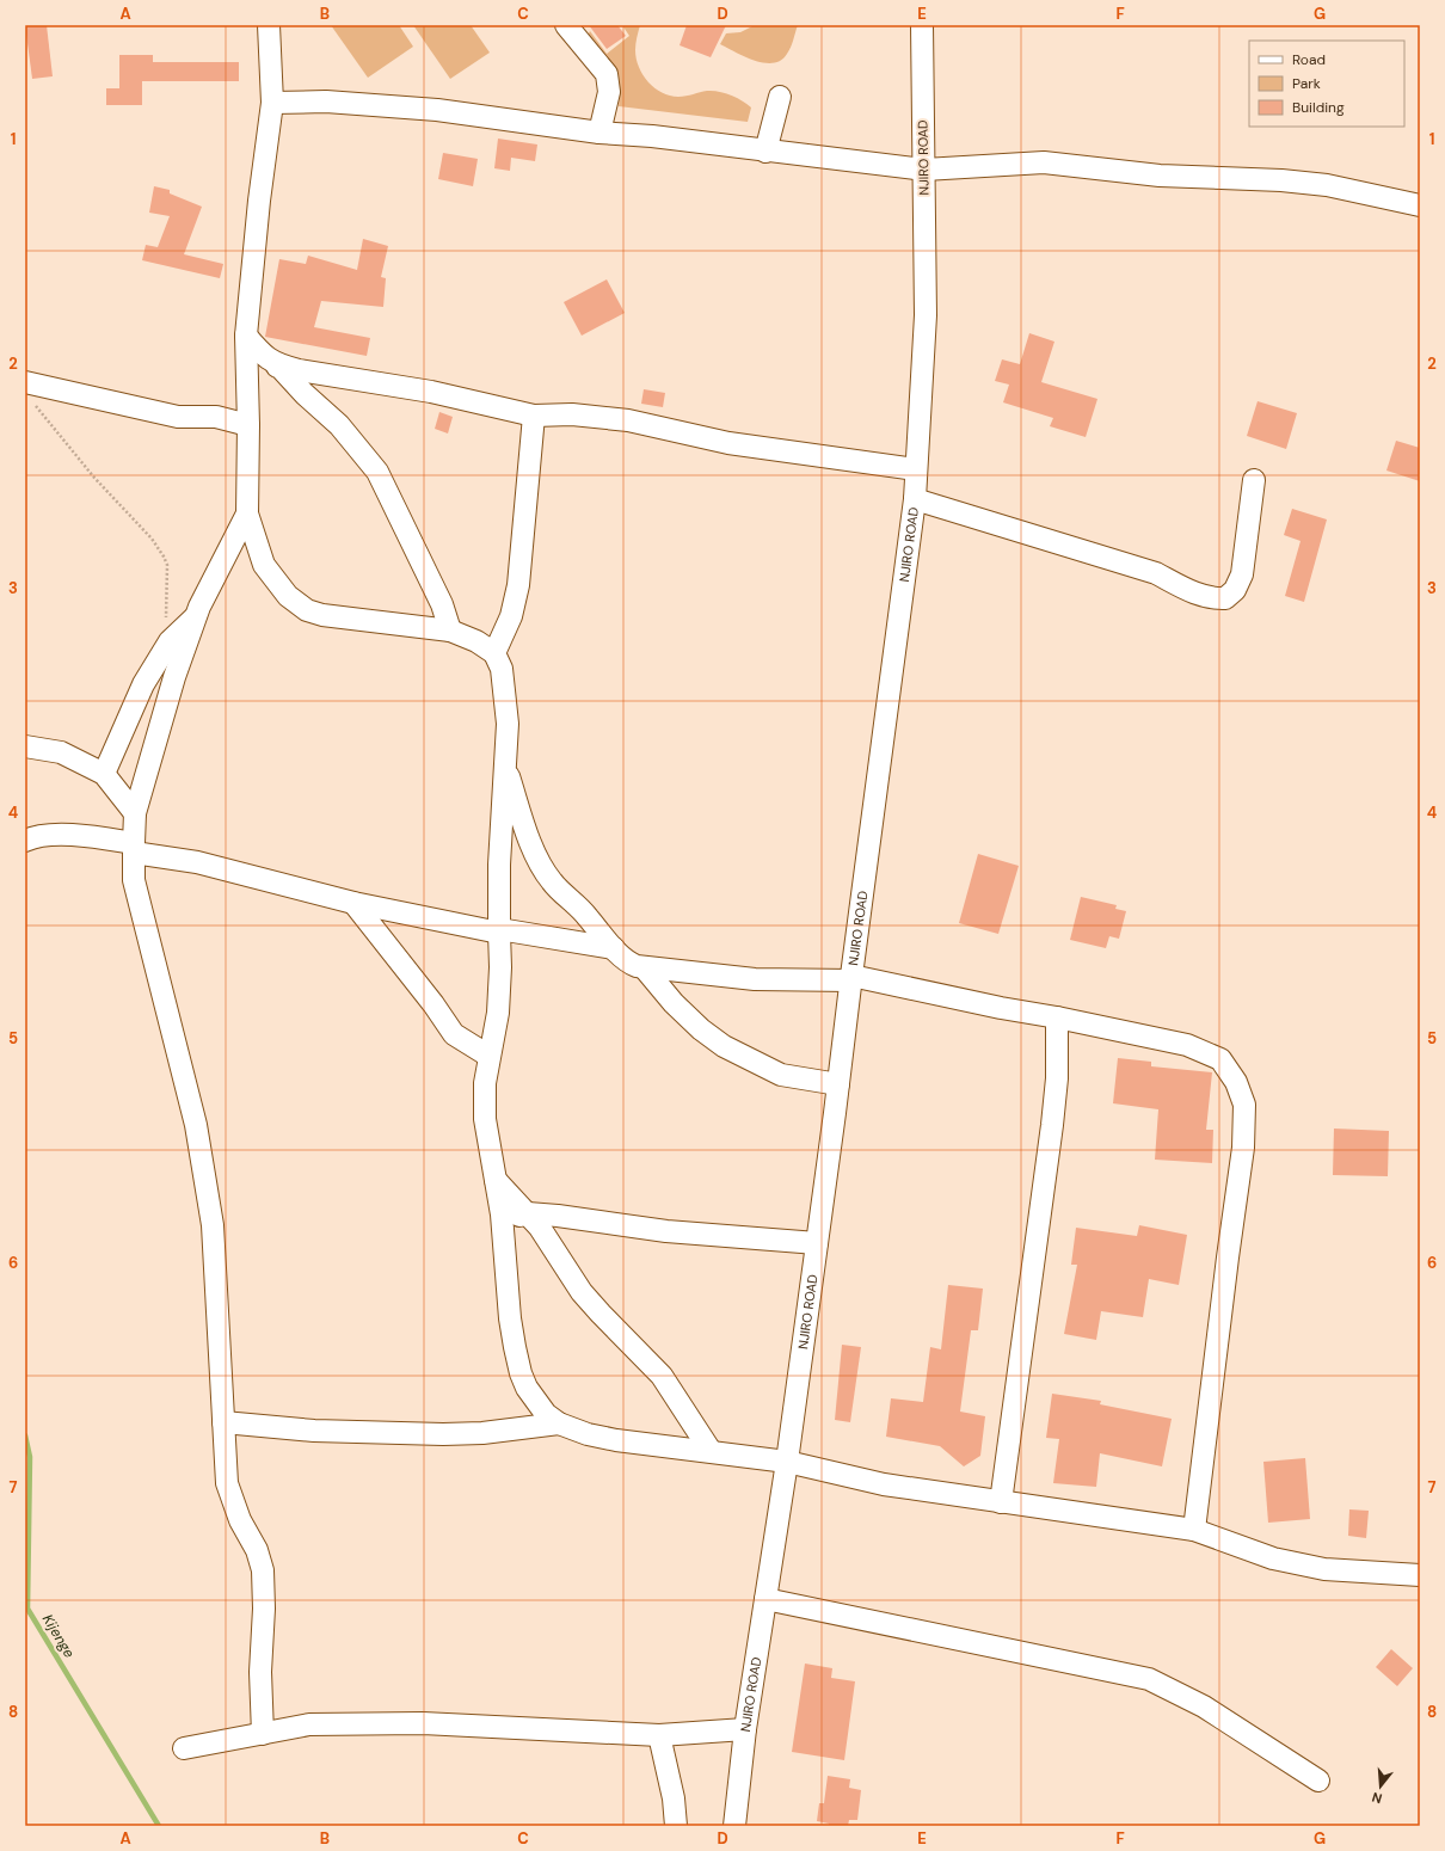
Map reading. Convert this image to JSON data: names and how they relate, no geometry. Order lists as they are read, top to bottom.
{
  "streets": {
    "street": ["NJIRO ROAD"]
  },
  "water": ["Kijenge"],
  "legend": ["Road", "Park", "Building"],
  "north": "bottom",
  "grid": {
    "columns": [
      "A",
      "B",
      "C",
      "D",
      "E",
      "F",
      "G"
    ],
    "rows": [
      "1",
      "2",
      "3",
      "4",
      "5",
      "6",
      "7",
      "8"
    ]
  }
}
